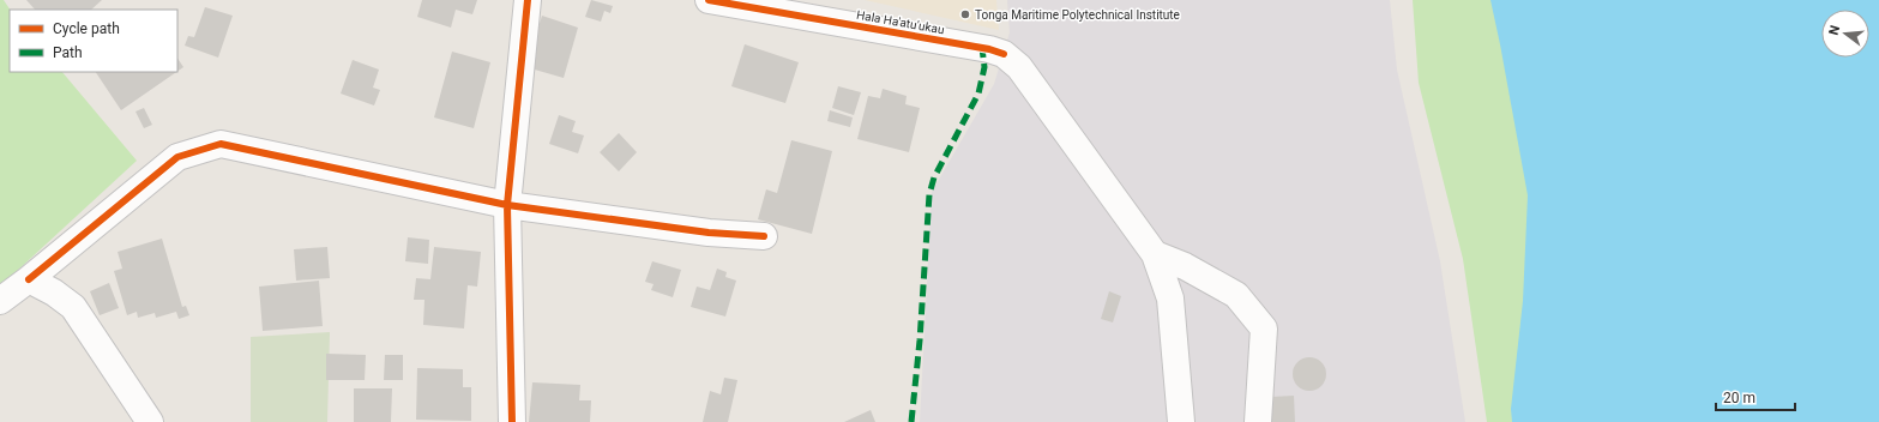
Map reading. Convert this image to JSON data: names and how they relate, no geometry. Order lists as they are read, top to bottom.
{
  "streets": {
    "street": ["Hala Ha'atu'ukau"]
  },
  "places": ["Tonga Maritime Polytechnical Institute"],
  "legend": ["Cycle path", "Path"],
  "scale_bar": "20 m",
  "north": "left"
}
